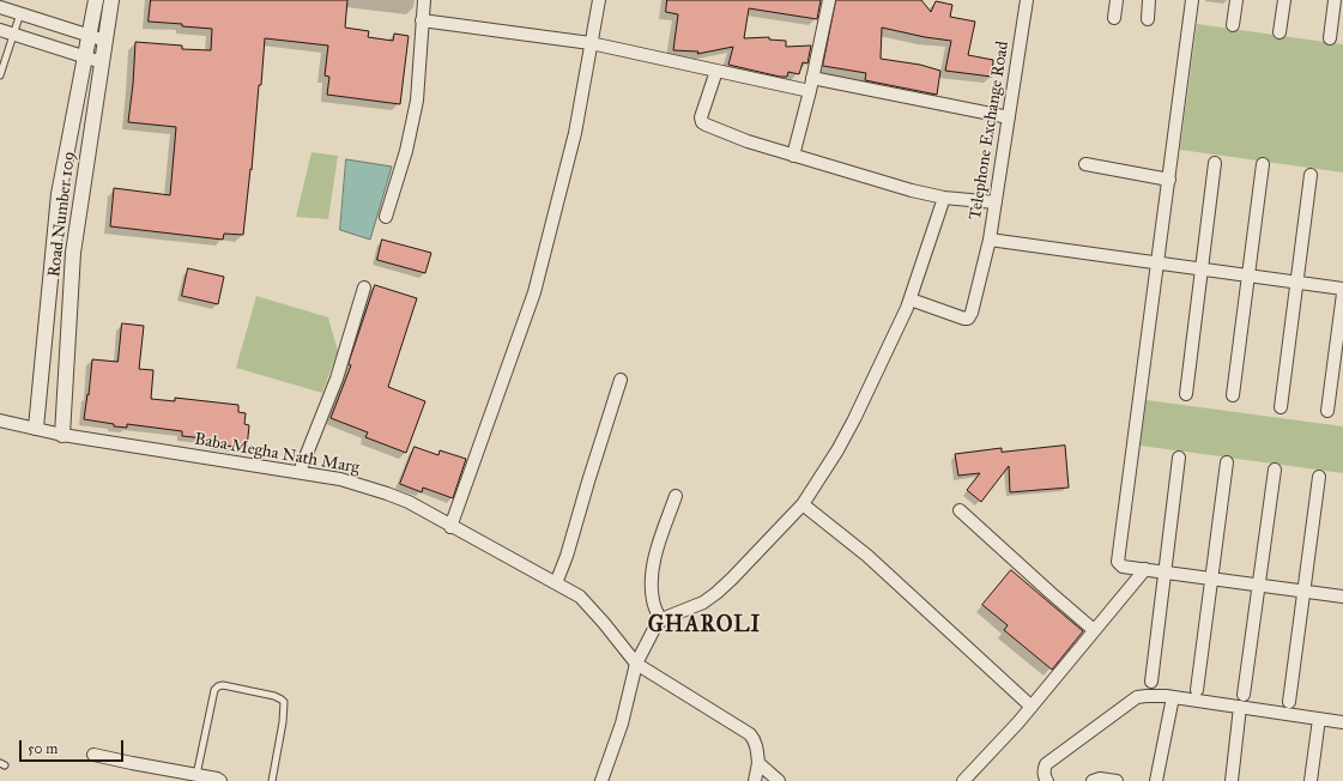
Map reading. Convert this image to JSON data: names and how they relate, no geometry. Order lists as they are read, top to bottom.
{
  "streets": {
    "street": ["Telephone Exchange Road", "Road Number 109", "Baba Megha Nath Marg"]
  },
  "crossings": [
    ["Road Number 109", "Baba Megha Nath Marg"]
  ],
  "districts": ["GHAROLI"],
  "scale_bar": "50 m"
}
